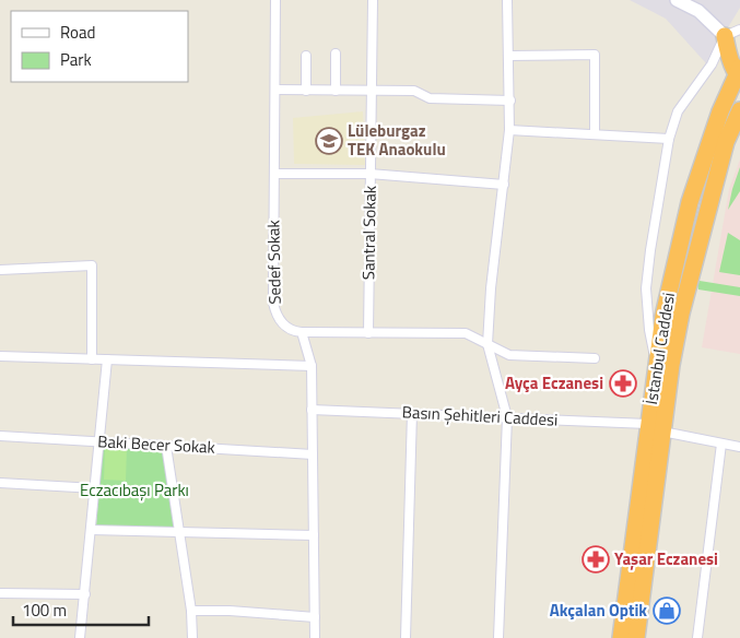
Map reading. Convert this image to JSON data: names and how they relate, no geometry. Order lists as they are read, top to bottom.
{
  "streets": {
    "highway": ["İstanbul Caddesi"],
    "street": [
      "Santral Sokak",
      "Sedef Sokak",
      "Basın Şehitleri Caddesi",
      "Baki Becer Sokak"
    ]
  },
  "crossings": [
    ["İstanbul Caddesi", "Basın Şehitleri Caddesi"]
  ],
  "parks": ["Eczacıbaşı Parkı"],
  "places": {
    "school or university": ["Lüleburgaz TEK Anaokulu"],
    "pharmacy": ["Ayça Eczanesi", "Yaşar Eczanesi"],
    "shop": ["Akçalan Optik"]
  },
  "legend": ["Road", "Park"],
  "scale_bar": "100 m"
}
